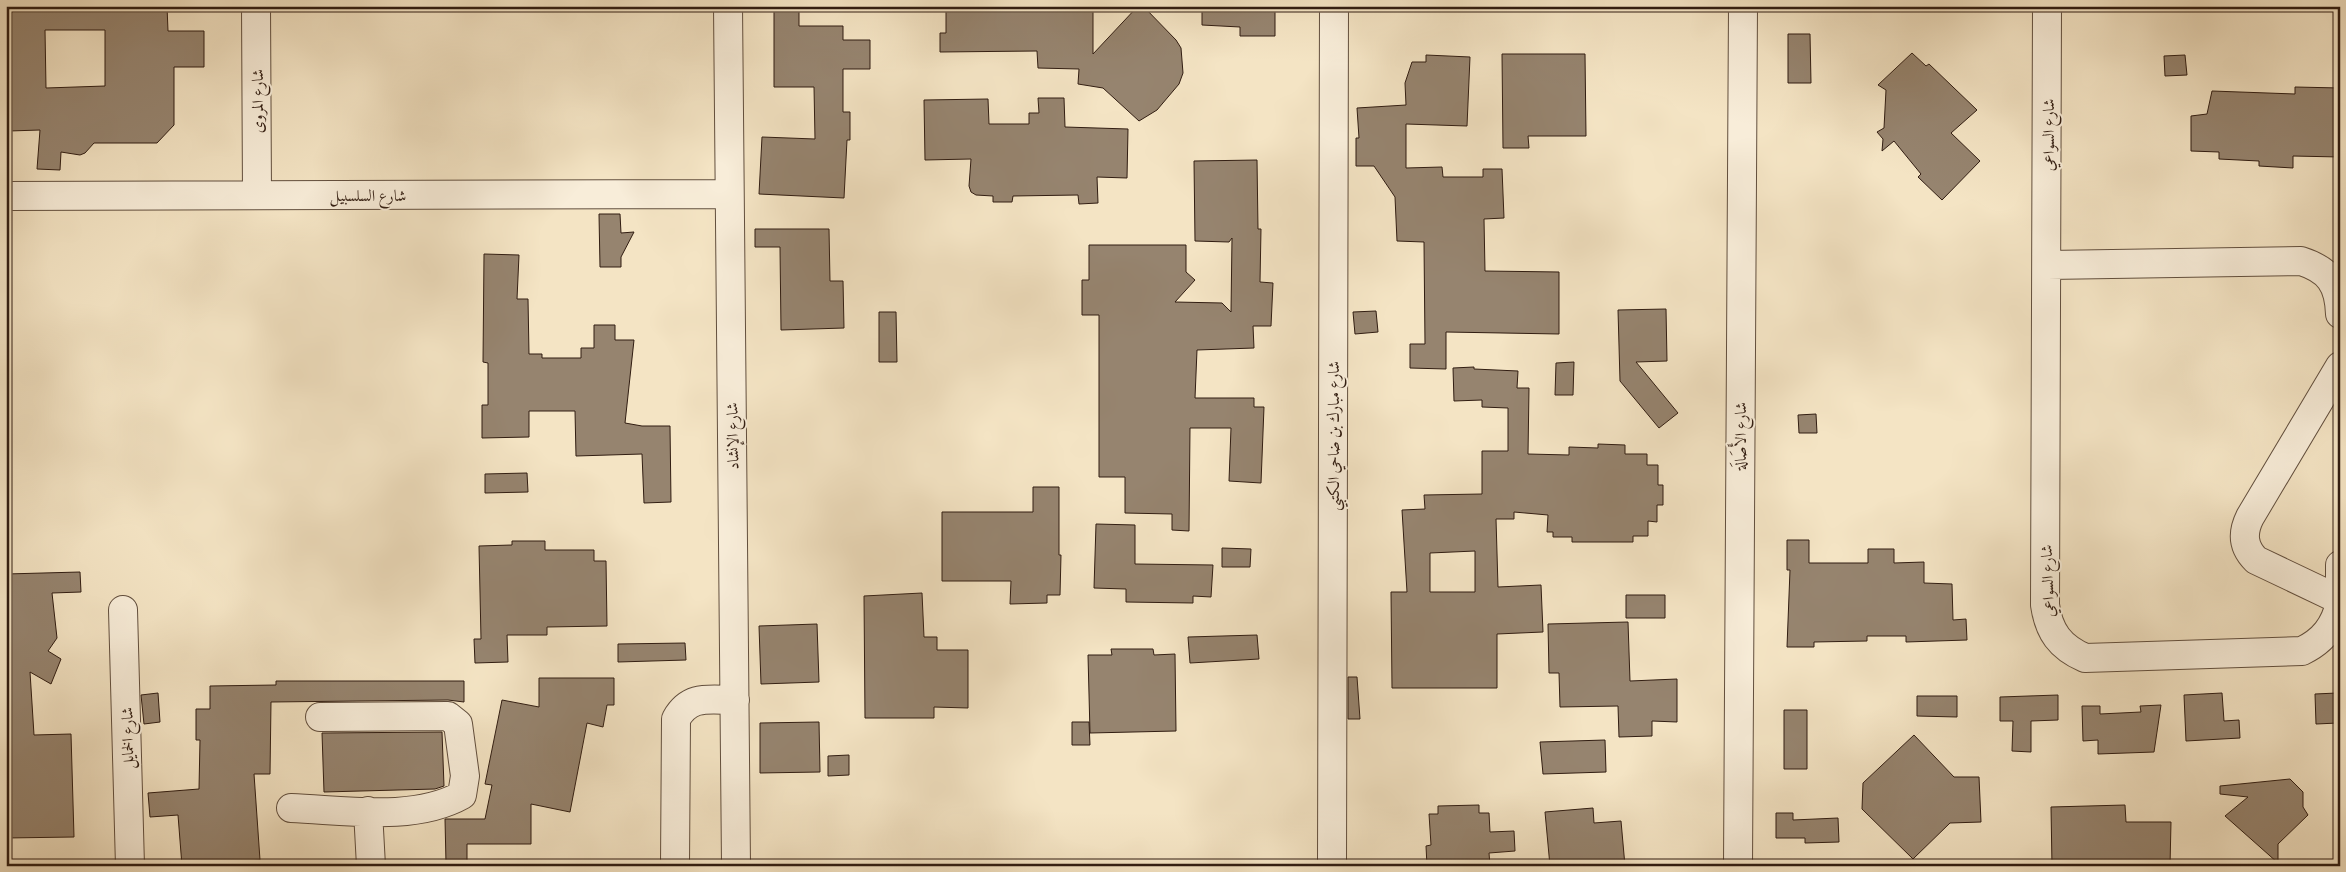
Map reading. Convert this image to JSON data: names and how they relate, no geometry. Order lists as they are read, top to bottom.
{
  "streets": {
    "street": [
      "شارع المروى",
      "شارع السواعي",
      "شارع السلسبيل",
      "شارع الإنشاد",
      "شارع مبارك بن ضاحي الكتبي",
      "شارع الأَصَالَة",
      "شارع الخمايل"
    ]
  },
  "crossings": [
    ["شارع المروى", "شارع السلسبيل"],
    ["شارع السلسبيل", "شارع الإنشاد"]
  ]
}
